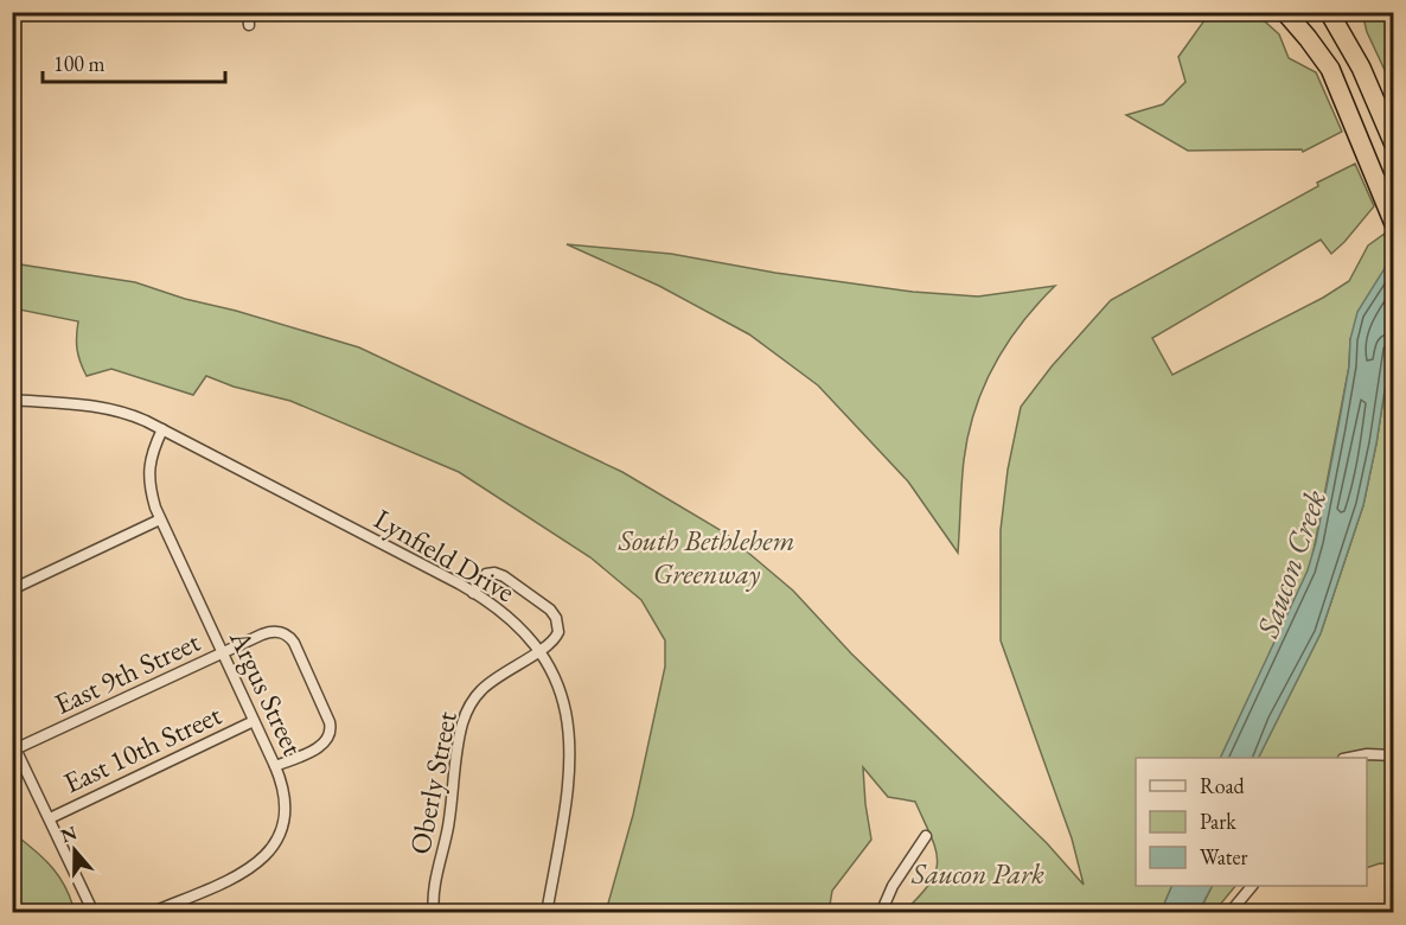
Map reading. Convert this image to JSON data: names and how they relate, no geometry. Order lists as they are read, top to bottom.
{
  "streets": {
    "street": [
      "Lynfield Drive",
      "East 9th Street",
      "Argus Street",
      "East 10th Street",
      "Oberly Street"
    ]
  },
  "crossings": [
    ["Lynfield Drive", "Argus Street"],
    ["Lynfield Drive", "Oberly Street"],
    ["East 9th Street", "Argus Street"],
    ["Argus Street", "East 10th Street"]
  ],
  "water": ["Saucon Creek"],
  "parks": ["South Bethlehem Greenway", "Saucon Park"],
  "legend": ["Road", "Park", "Water"],
  "scale_bar": "100 m",
  "north": "top"
}
